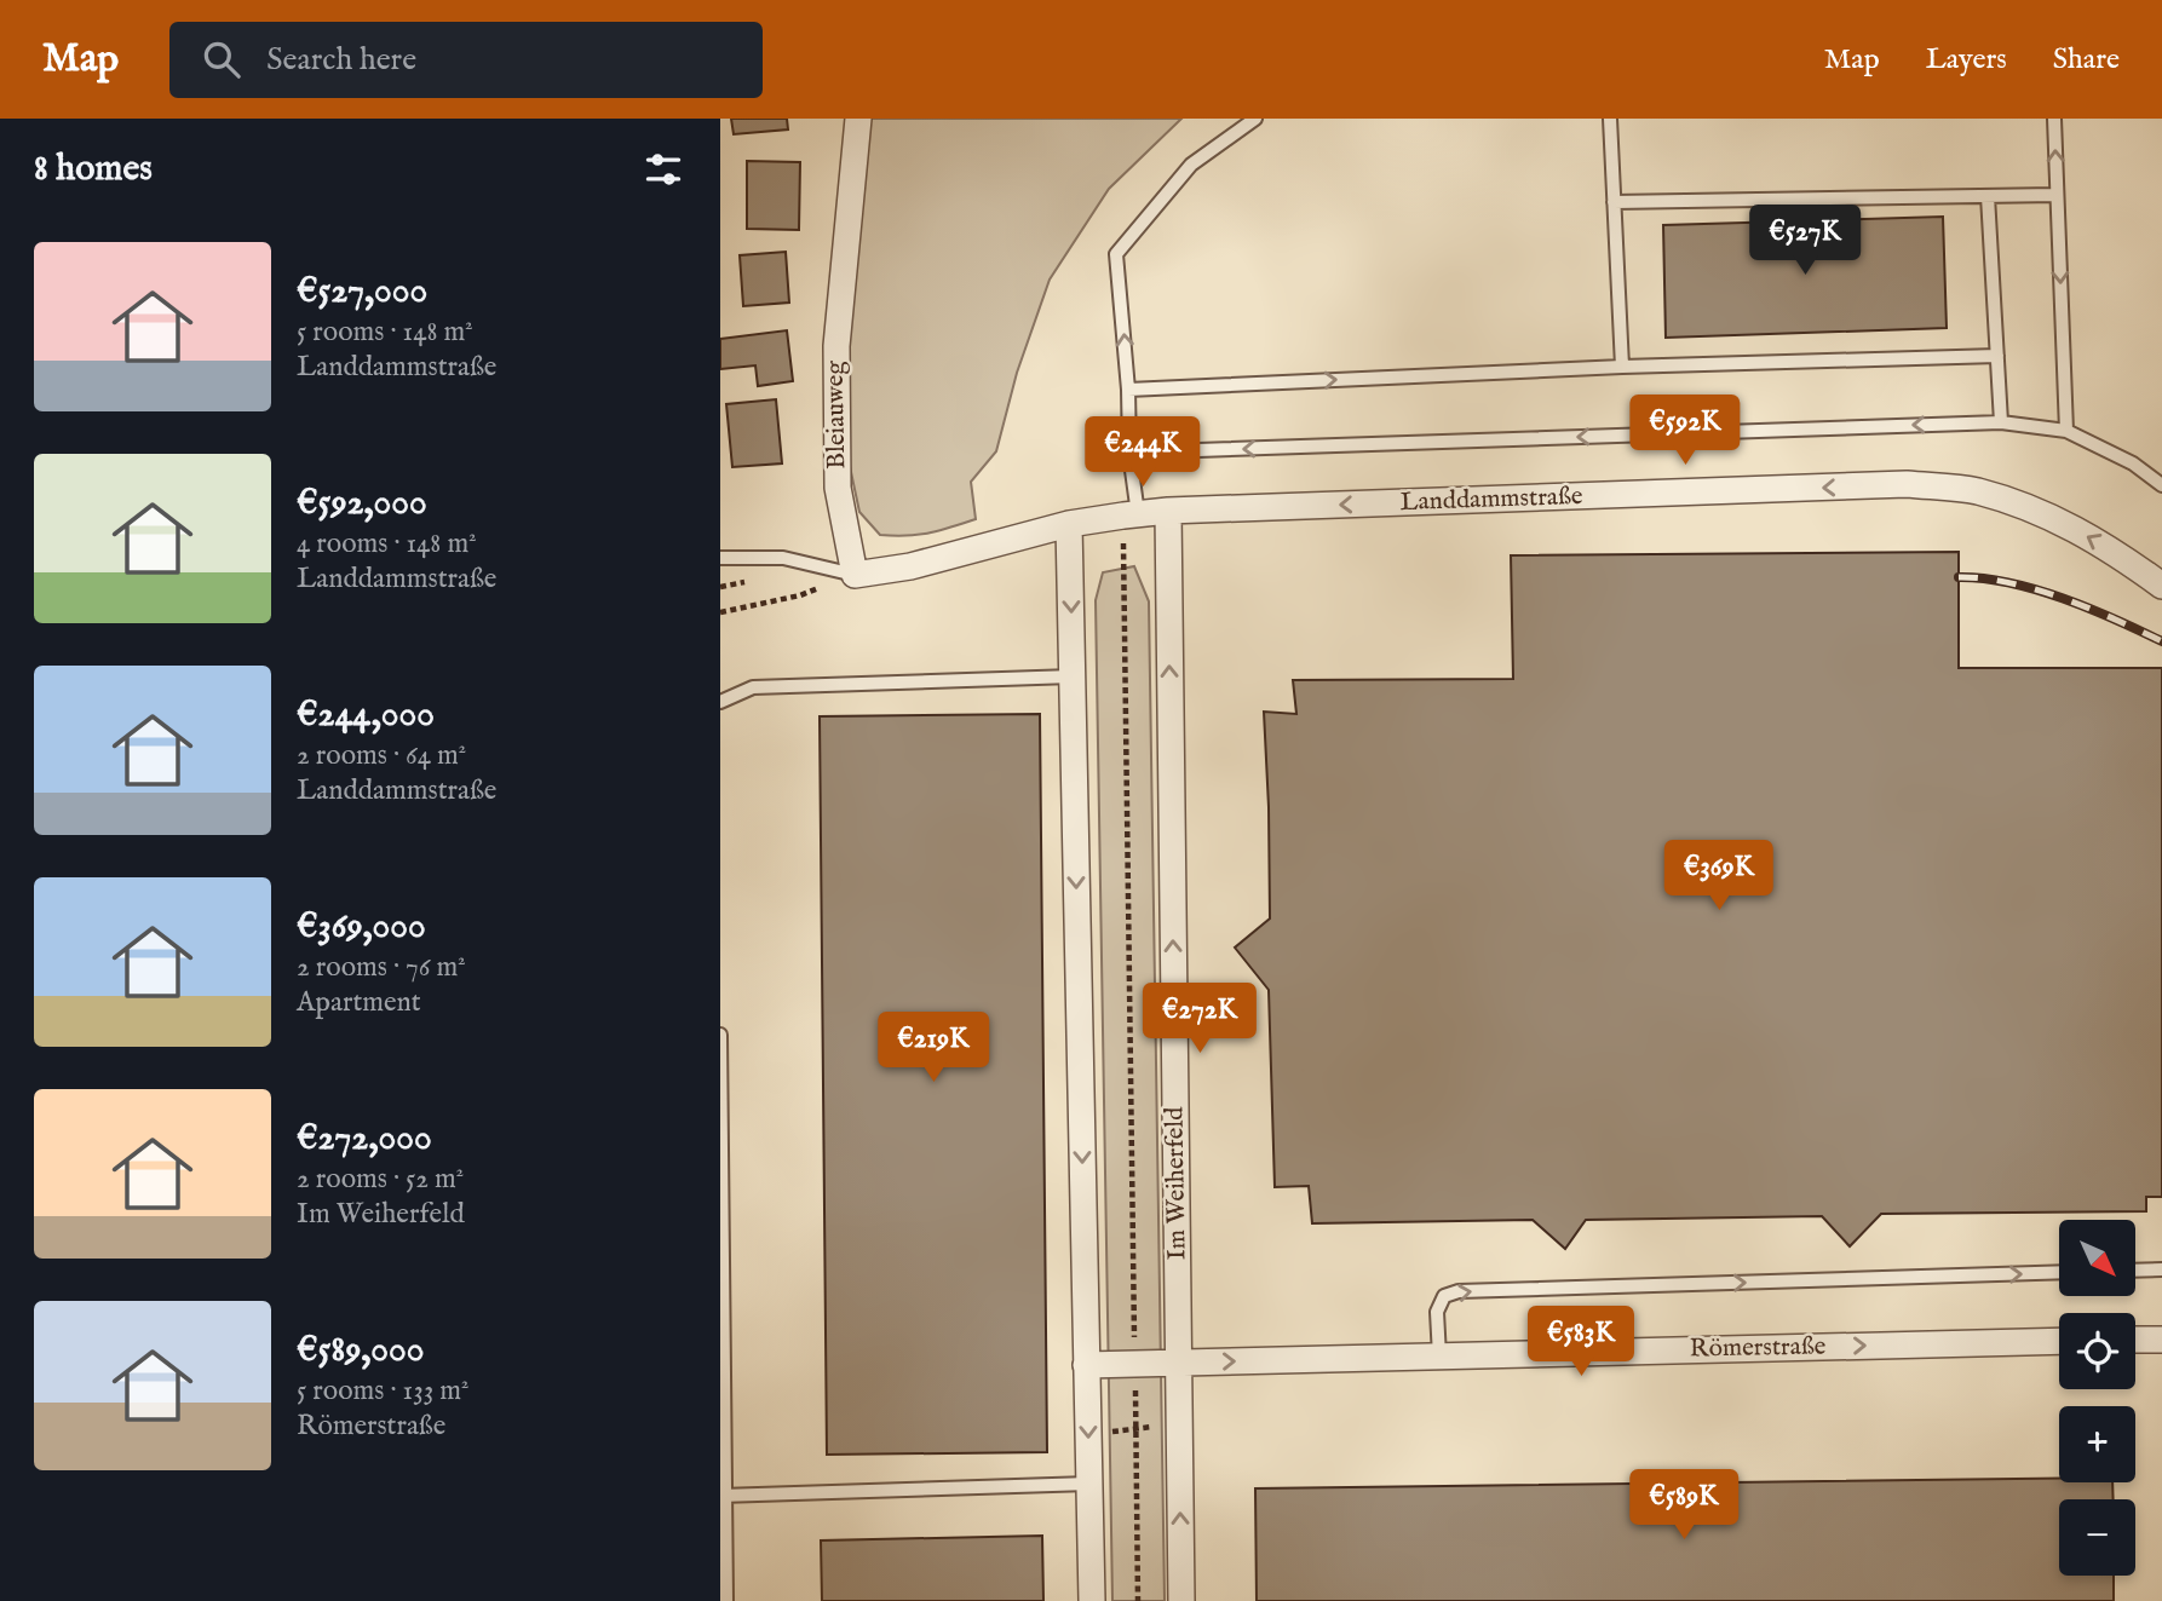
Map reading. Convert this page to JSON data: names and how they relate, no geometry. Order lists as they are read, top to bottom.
{
  "streets": {
    "street": [
      "Bleiauweg",
      "Landdammstraße",
      "Im Weiherfeld",
      "Römerstraße"
    ]
  },
  "crossings": [
    ["Bleiauweg", "Landdammstraße"],
    ["Landdammstraße", "Im Weiherfeld"],
    ["Im Weiherfeld", "Römerstraße"]
  ],
  "one_way": ["Landdammstraße", "Römerstraße"],
  "north": "bottom right",
  "page": {
    "header": "Map",
    "search": "Search here",
    "nav": ["Map", "Layers", "Share"],
    "heading": "8 homes",
    "price": [
      "€527K",
      "€592K",
      "€244K",
      "€369K",
      "€272K",
      "€219K",
      "€583K",
      "€589K"
    ],
    "list": [
      {
        "name": "€527,000",
        "note": "5 rooms · 148 m² · Landdammstraße"
      },
      {
        "name": "€592,000",
        "note": "4 rooms · 148 m² · Landdammstraße"
      },
      {
        "name": "€244,000",
        "note": "2 rooms · 64 m² · Landdammstraße"
      },
      {
        "name": "€369,000",
        "note": "2 rooms · 76 m² · Apartment"
      },
      {
        "name": "€272,000",
        "note": "2 rooms · 52 m² · Im Weiherfeld"
      },
      {
        "name": "€589,000",
        "note": "5 rooms · 133 m² · Römerstraße"
      }
    ],
    "map_buttons": ["+", "−"]
  }
}
